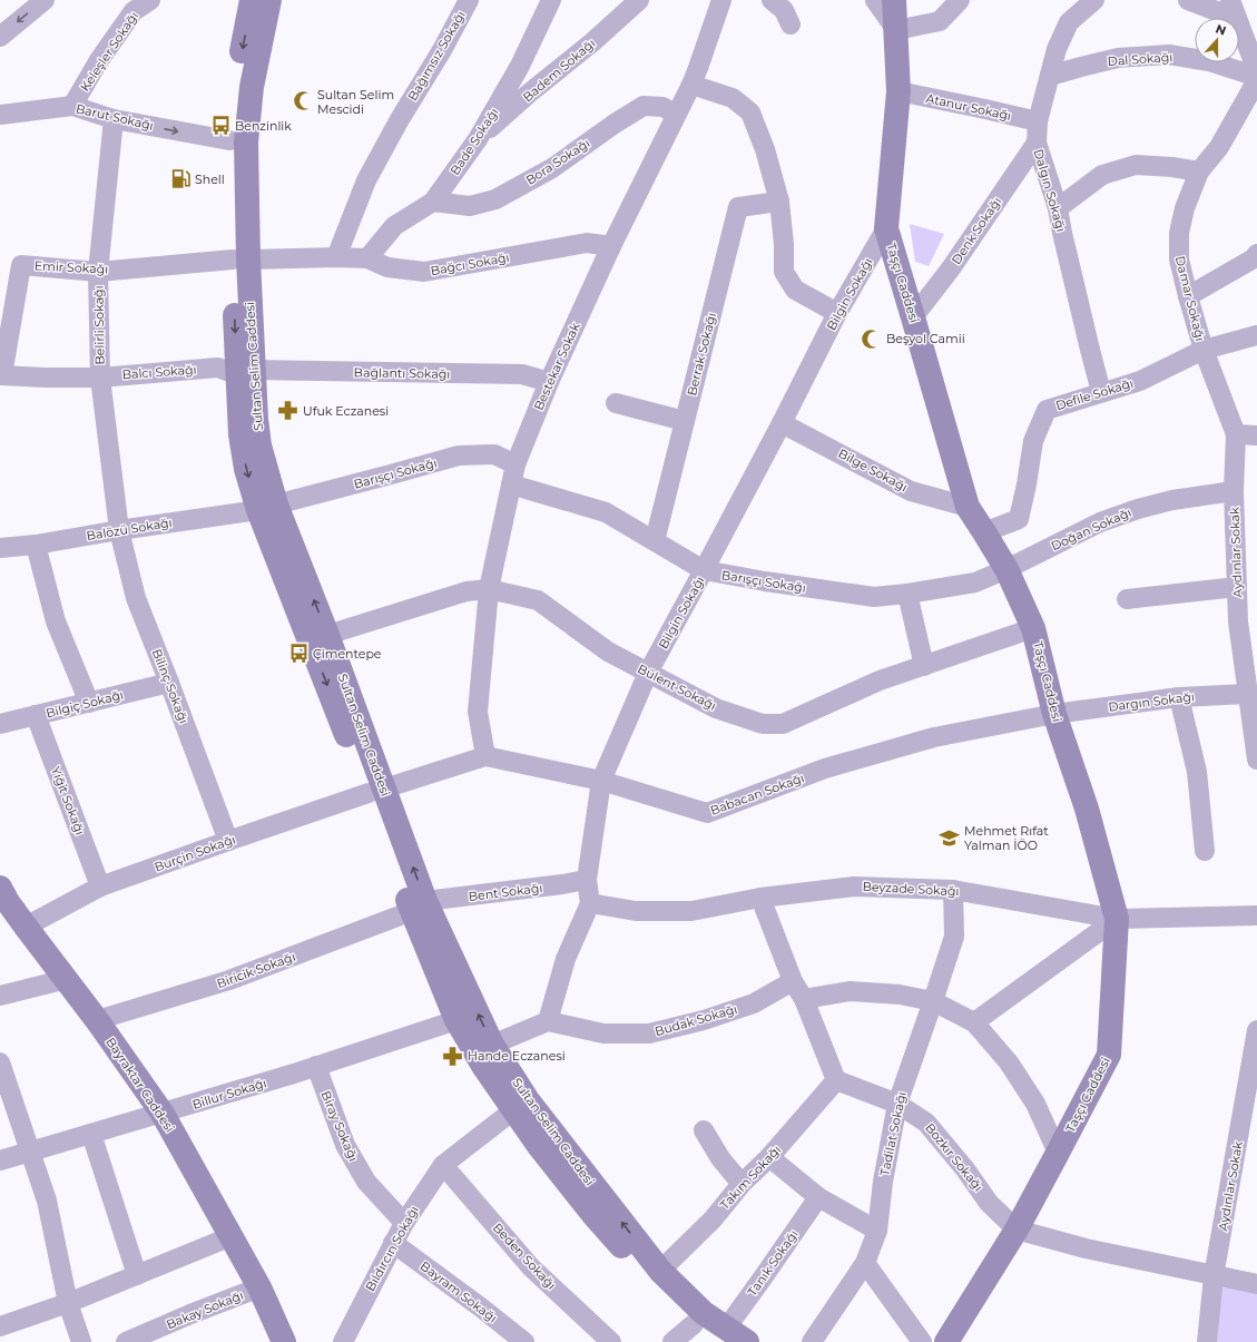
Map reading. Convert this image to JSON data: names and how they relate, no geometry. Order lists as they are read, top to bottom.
{
  "streets": {
    "main road": ["Taşçı Caddesi", "Sultan Selim Caddesi", "Bayraktar Caddesi"],
    "street": [
      "Keleşler Sokağı",
      "Bağımsız Sokağı",
      "Dal Sokağı",
      "Badem Sokağı",
      "Atanur Sokağı",
      "Barut Sokağı",
      "Bade Sokağı",
      "Bora Sokağı",
      "Dalgın Sokağı",
      "Denk Sokağı",
      "Bağcı Sokağı",
      "Emir Sokağı",
      "Bilgin Sokağı",
      "Damar Sokağı",
      "Belirli Sokağı",
      "Berrak Sokağı",
      "Bestekar Sokak",
      "Balcı Sokağı",
      "Bağlantı Sokağı",
      "Defile Sokağı",
      "Bilge Sokağı",
      "Barışçı Sokağı",
      "Balözü Sokağı",
      "Doğan Sokağı",
      "Aydınlar Sokak",
      "Bilinç Sokağı",
      "Bülent Sokağı",
      "Dargın Sokağı",
      "Bilgiç Sokağı",
      "Babacan Sokağı",
      "Yiğit Sokağı",
      "Burçin Sokağı",
      "Beyzade Sokağı",
      "Bent Sokağı",
      "Biricik Sokağı",
      "Budak Sokağı",
      "Billur Sokağı",
      "Biray Sokağı",
      "Tadilat Sokağı",
      "Bozkır Sokağı",
      "Takım Sokağı",
      "Bıldırcın Sokağı",
      "Beden Sokağı",
      "Tanık Sokağı",
      "Bayram Sokağı",
      "Bakay Sokağı"
    ]
  },
  "crossings": [
    ["Keleşler Sokağı", "Barut Sokağı"],
    ["Bağımsız Sokağı", "Bağcı Sokağı"],
    ["Dal Sokağı", "Dalgın Sokağı"],
    ["Badem Sokağı", "Bade Sokağı"],
    ["Atanur Sokağı", "Dalgın Sokağı"],
    ["Atanur Sokağı", "Taşçı Caddesi"],
    ["Barut Sokağı", "Belirli Sokağı"],
    ["Barut Sokağı", "Sultan Selim Caddesi"],
    ["Bade Sokağı", "Bora Sokağı"],
    ["Bade Sokağı", "Bağcı Sokağı"],
    ["Bora Sokağı", "Bestekar Sokak"],
    ["Dalgın Sokağı", "Denk Sokağı"],
    ["Dalgın Sokağı", "Defile Sokağı"],
    ["Denk Sokağı", "Taşçı Caddesi"],
    ["Bağcı Sokağı", "Emir Sokağı"],
    ["Bağcı Sokağı", "Sultan Selim Caddesi"],
    ["Bağcı Sokağı", "Bestekar Sokak"],
    ["Emir Sokağı", "Belirli Sokağı"],
    ["Emir Sokağı", "Sultan Selim Caddesi"],
    ["Emir Sokağı", "Balcı Sokağı"],
    ["Taşçı Caddesi", "Bilgin Sokağı"],
    ["Taşçı Caddesi", "Defile Sokağı"],
    ["Taşçı Caddesi", "Bilge Sokağı"],
    ["Taşçı Caddesi", "Barışçı Sokağı"],
    ["Taşçı Caddesi", "Doğan Sokağı"],
    ["Taşçı Caddesi", "Bülent Sokağı"],
    ["Taşçı Caddesi", "Dargın Sokağı"],
    ["Taşçı Caddesi", "Babacan Sokağı"],
    ["Taşçı Caddesi", "Beyzade Sokağı"],
    ["Taşçı Caddesi", "Bozkır Sokağı"],
    ["Bilgin Sokağı", "Bilge Sokağı"],
    ["Bilgin Sokağı", "Barışçı Sokağı"],
    ["Bilgin Sokağı", "Bülent Sokağı"],
    ["Bilgin Sokağı", "Babacan Sokağı"],
    ["Bilgin Sokağı", "Beyzade Sokağı"],
    ["Bilgin Sokağı", "Bent Sokağı"],
    ["Damar Sokağı", "Defile Sokağı"],
    ["Damar Sokağı", "Aydınlar Sokak"],
    ["Belirli Sokağı", "Balcı Sokağı"],
    ["Belirli Sokağı", "Balözü Sokağı"],
    ["Belirli Sokağı", "Bilinç Sokağı"],
    ["Berrak Sokağı", "Barışçı Sokağı"],
    ["Sultan Selim Caddesi", "Balcı Sokağı"],
    ["Sultan Selim Caddesi", "Bağlantı Sokağı"],
    ["Sultan Selim Caddesi", "Barışçı Sokağı"],
    ["Sultan Selim Caddesi", "Balözü Sokağı"],
    ["Sultan Selim Caddesi", "Bülent Sokağı"],
    ["Sultan Selim Caddesi", "Babacan Sokağı"],
    ["Sultan Selim Caddesi", "Burçin Sokağı"],
    ["Sultan Selim Caddesi", "Bent Sokağı"],
    ["Sultan Selim Caddesi", "Biricik Sokağı"],
    ["Sultan Selim Caddesi", "Billur Sokağı"],
    ["Sultan Selim Caddesi", "Takım Sokağı"],
    ["Sultan Selim Caddesi", "Bıldırcın Sokağı"],
    ["Sultan Selim Caddesi", "Tanık Sokağı"],
    ["Bestekar Sokak", "Bağlantı Sokağı"],
    ["Bestekar Sokak", "Barışçı Sokağı"],
    ["Bestekar Sokak", "Bülent Sokağı"],
    ["Bestekar Sokak", "Babacan Sokağı"],
    ["Balcı Sokağı", "Bağlantı Sokağı"],
    ["Defile Sokağı", "Aydınlar Sokak"],
    ["Barışçı Sokağı", "Balözü Sokağı"],
    ["Barışçı Sokağı", "Doğan Sokağı"],
    ["Balözü Sokağı", "Bilinç Sokağı"],
    ["Doğan Sokağı", "Aydınlar Sokak"],
    ["Aydınlar Sokak", "Dargın Sokağı"],
    ["Aydınlar Sokak", "Bozkır Sokağı"],
    ["Bilinç Sokağı", "Bilgiç Sokağı"],
    ["Bilinç Sokağı", "Burçin Sokağı"],
    ["Dargın Sokağı", "Babacan Sokağı"],
    ["Bilgiç Sokağı", "Yiğit Sokağı"],
    ["Babacan Sokağı", "Burçin Sokağı"],
    ["Yiğit Sokağı", "Burçin Sokağı"],
    ["Burçin Sokağı", "Bayraktar Caddesi"],
    ["Beyzade Sokağı", "Tadilat Sokağı"],
    ["Bent Sokağı", "Biricik Sokağı"],
    ["Biricik Sokağı", "Bayraktar Caddesi"],
    ["Bayraktar Caddesi", "Billur Sokağı"],
    ["Bayraktar Caddesi", "Bakay Sokağı"],
    ["Billur Sokağı", "Biray Sokağı"],
    ["Biray Sokağı", "Bıldırcın Sokağı"],
    ["Tadilat Sokağı", "Bozkır Sokağı"],
    ["Bozkır Sokağı", "Takım Sokağı"],
    ["Bıldırcın Sokağı", "Beden Sokağı"],
    ["Bıldırcın Sokağı", "Bayram Sokağı"]
  ],
  "one_way": ["Barut Sokağı"],
  "places": {
    "mosque": ["Sultan Selim Mescidi", "Beşyol Camii"],
    "bus stop": ["Benzinlik", "Çimentepe"],
    "fuel station": ["Shell"],
    "pharmacy": ["Ufuk Eczanesi", "Hande Eczanesi"],
    "school or university": ["Mehmet Rıfat Yalman İÖO"]
  },
  "north": "top"
}
